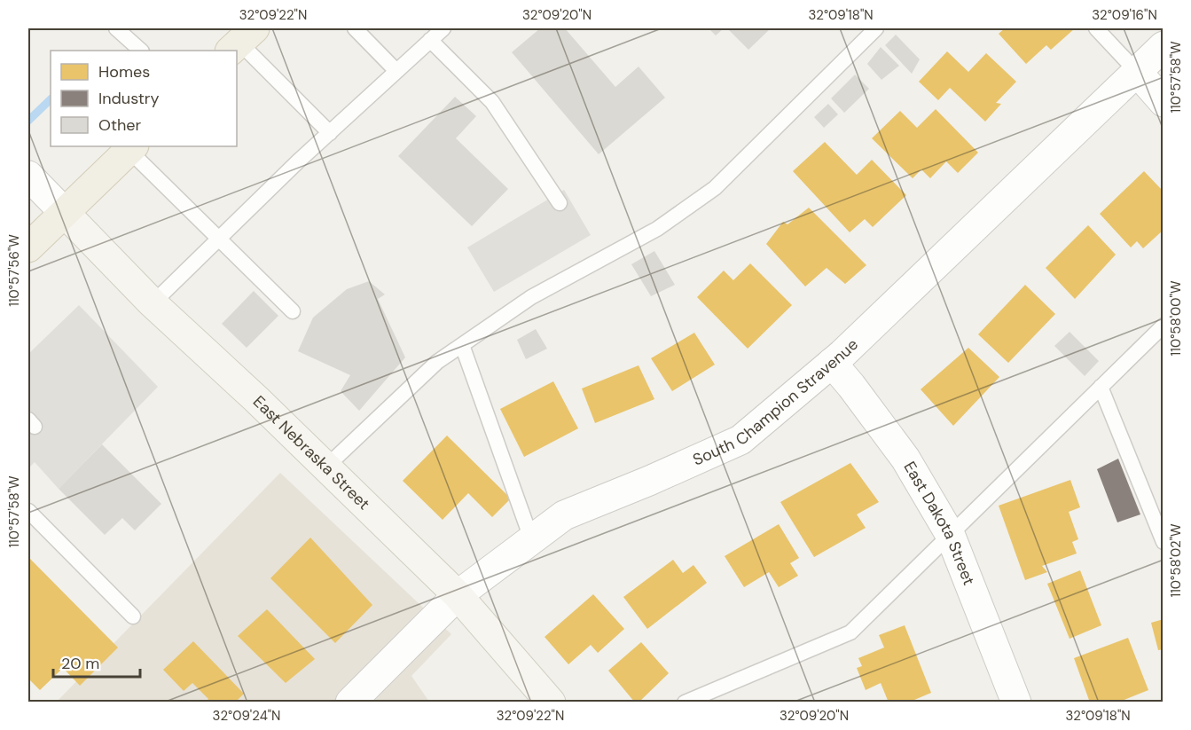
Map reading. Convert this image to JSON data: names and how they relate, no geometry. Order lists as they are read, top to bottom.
{
  "streets": {
    "street": ["South Champion Stravenue", "East Nebraska Street", "East Dakota Street"]
  },
  "crossings": [
    ["South Champion Stravenue", "East Nebraska Street"],
    ["South Champion Stravenue", "East Dakota Street"]
  ],
  "legend": ["Homes", "Industry", "Other"],
  "scale_bar": "20 m",
  "coordinates": [
    "32°09'22\"N",
    "32°09'20\"N",
    "32°09'18\"N",
    "32°09'16\"N",
    "110°57'58\"W",
    "110°57'56\"W",
    "110°58'00\"W",
    "110°58'02\"W",
    "32°09'24\"N"
  ]
}
